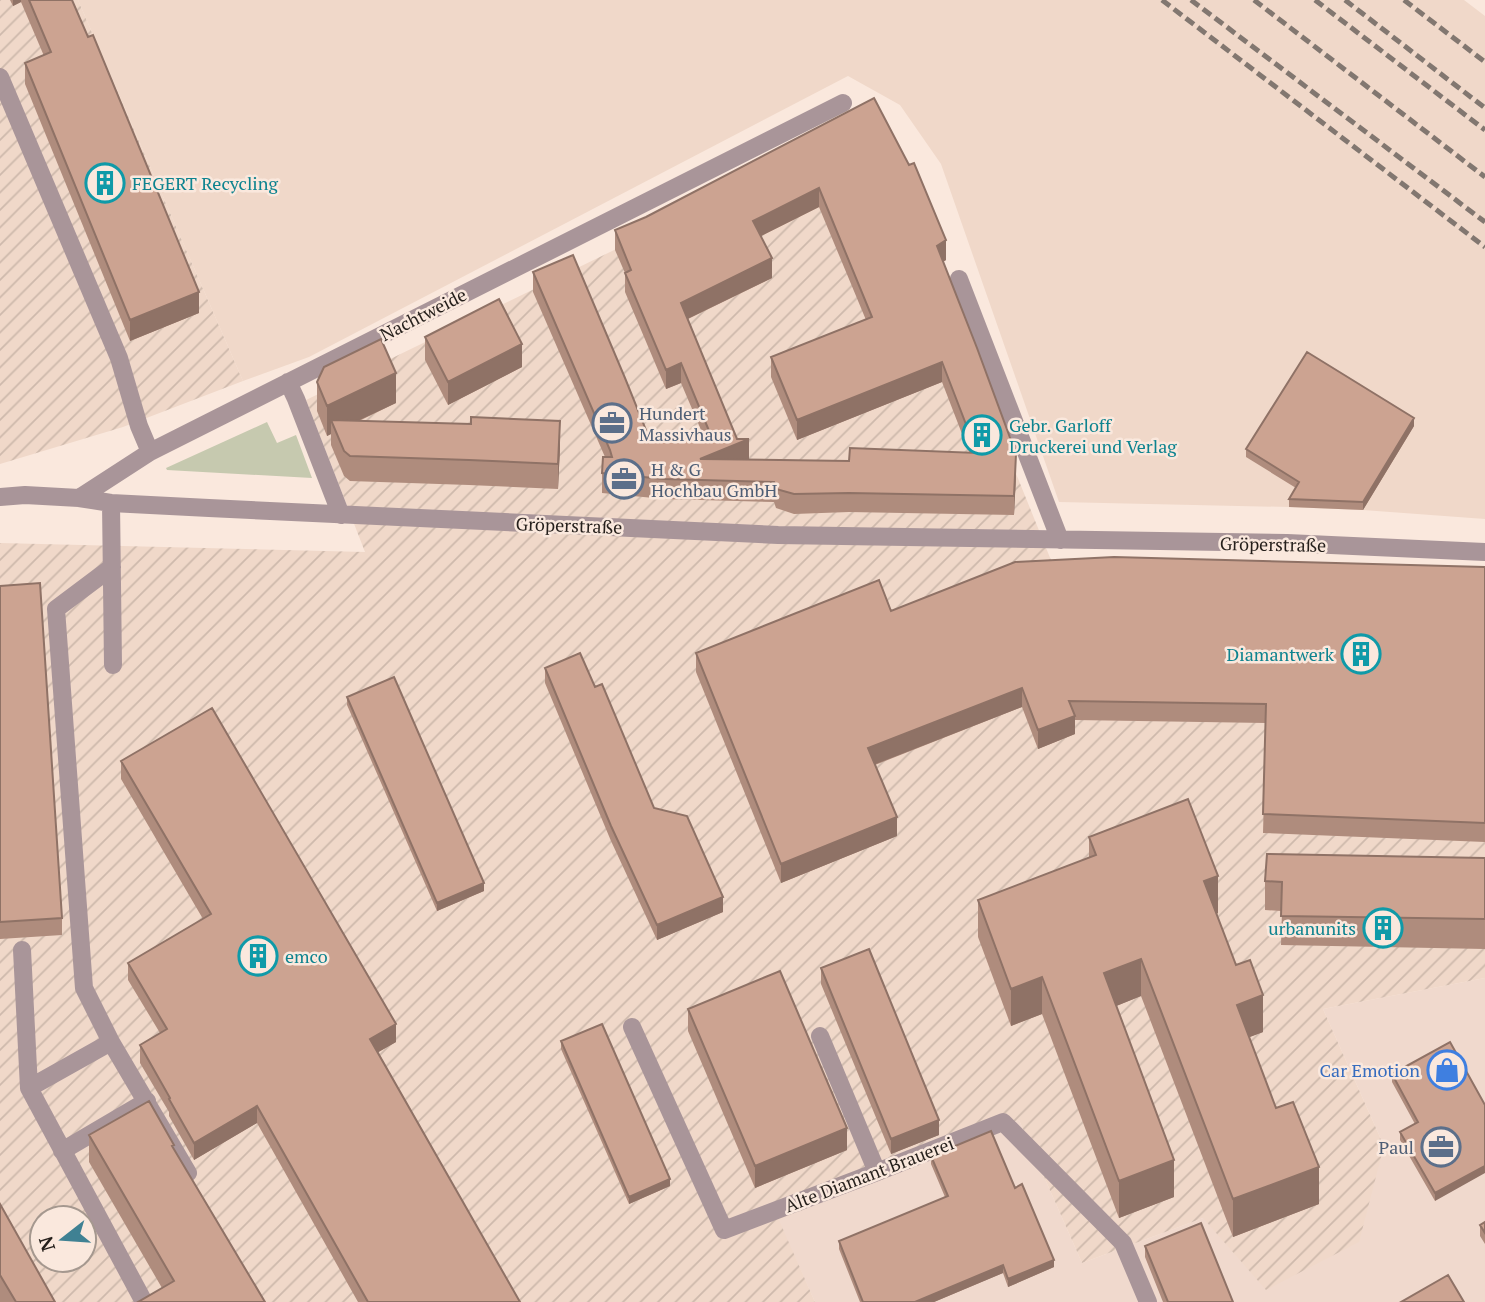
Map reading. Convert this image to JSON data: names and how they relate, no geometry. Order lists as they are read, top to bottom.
{
  "streets": {
    "street": ["Nachtweide", "Gröperstraße", "Alte Diamant Brauerei"]
  },
  "crossings": [
    ["Nachtweide", "Gröperstraße"]
  ],
  "places": {
    "building": [
      "FEGERT Recycling",
      "Gebr. Garloff Druckerei und Verlag",
      "Diamantwerk",
      "urbanunits",
      "emco"
    ],
    "office": ["Hundert Massivhaus", "H & G Hochbau GmbH", "Paul"],
    "shop": ["Car Emotion"]
  },
  "north": "left"
}
